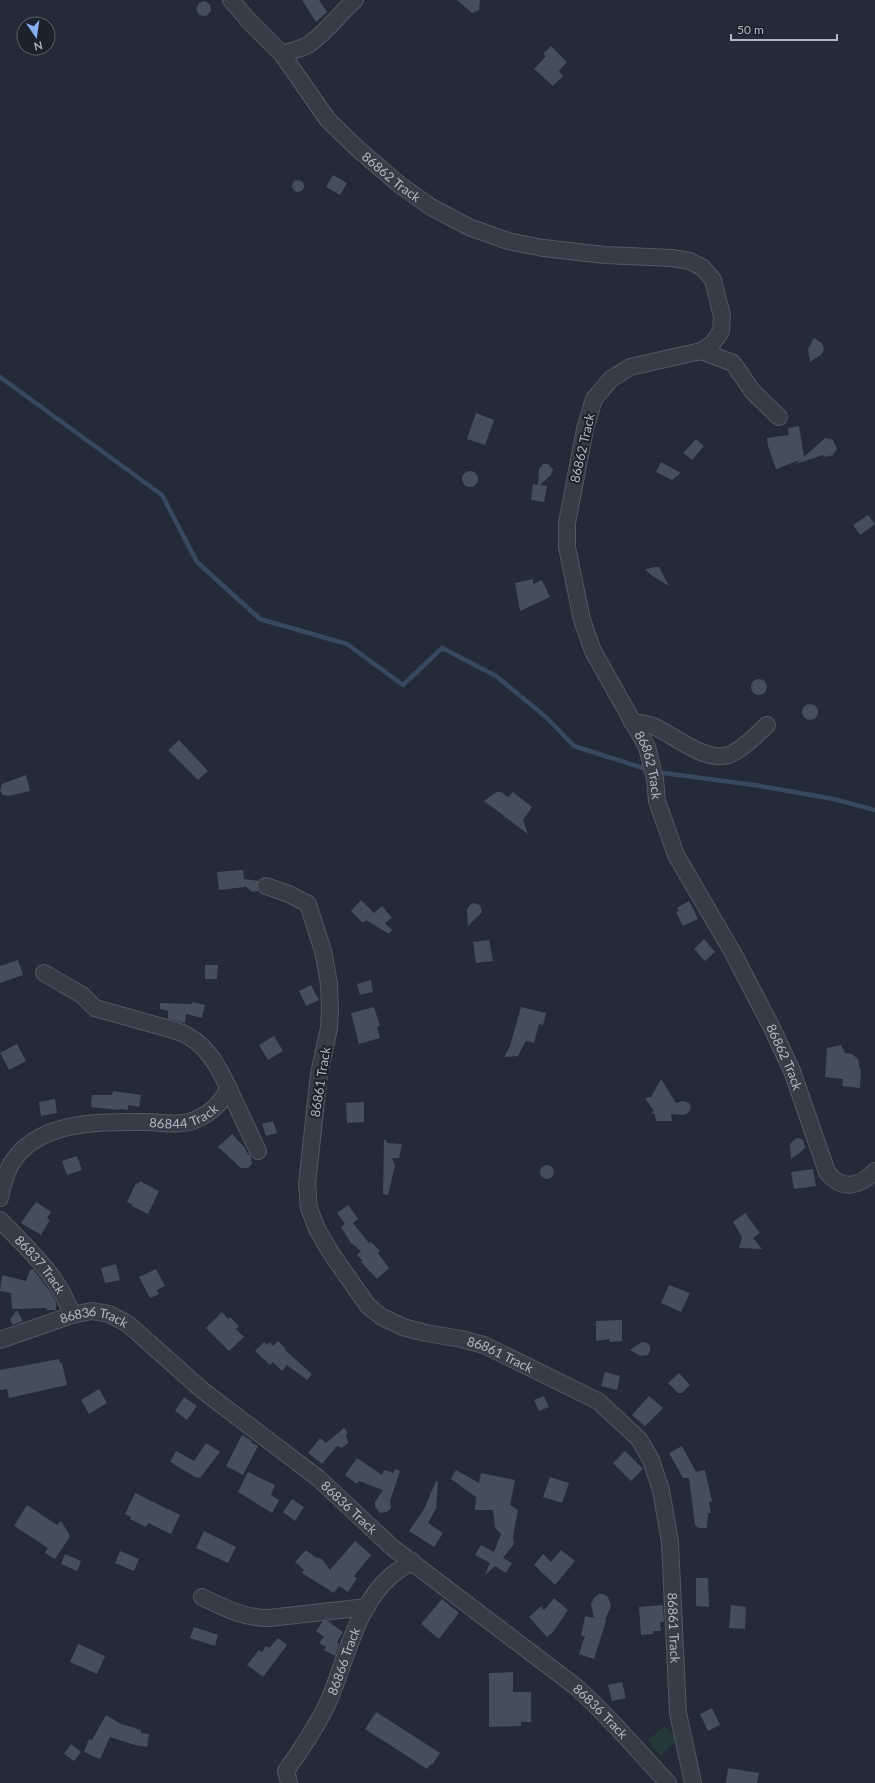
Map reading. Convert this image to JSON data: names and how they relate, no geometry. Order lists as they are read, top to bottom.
{
  "streets": {
    "street": [
      "86862 Track",
      "86861 Track",
      "86844 Track",
      "86837 Track",
      "86836 Track",
      "86866 Track"
    ]
  },
  "crossings": [
    ["86837 Track", "86836 Track"],
    ["86836 Track", "86866 Track"]
  ],
  "scale_bar": "50 m",
  "north": "bottom"
}
